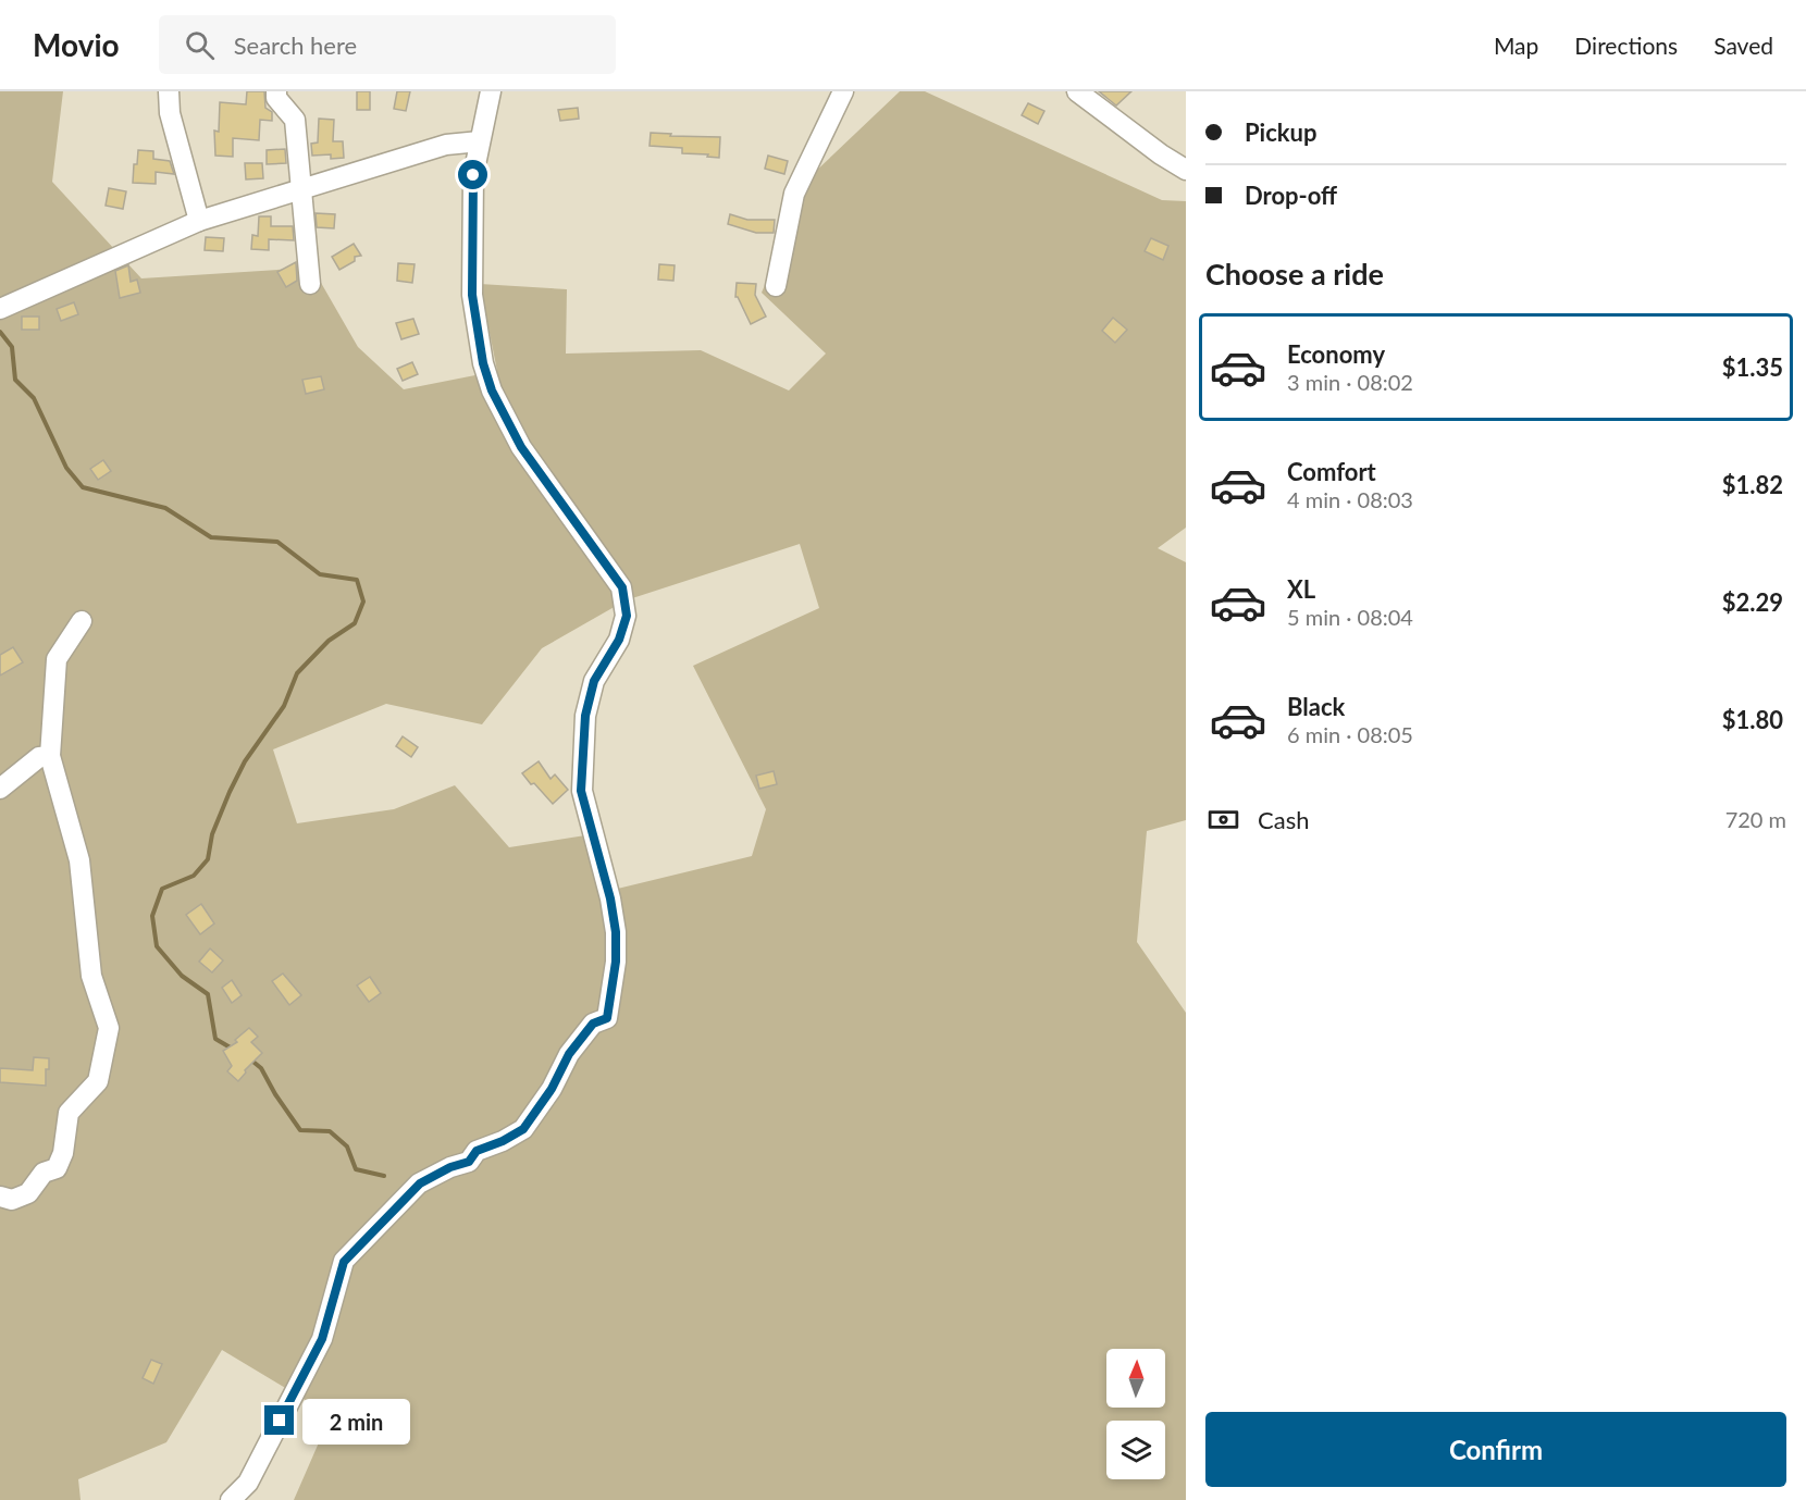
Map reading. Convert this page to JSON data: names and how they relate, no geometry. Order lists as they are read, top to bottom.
{
  "north": "top",
  "page": {
    "header": "Movio",
    "search": "Search here",
    "nav": ["Map", "Directions", "Saved"],
    "banner": ["Pickup", "Drop-off"],
    "heading": "Choose a ride",
    "list": [
      {
        "name": "Economy",
        "note": "3 min · 08:02",
        "value": "$1.35"
      },
      {
        "name": "Comfort",
        "note": "4 min · 08:03",
        "value": "$1.82"
      },
      {
        "name": "XL",
        "note": "5 min · 08:04",
        "value": "$2.29"
      },
      {
        "name": "Black",
        "note": "6 min · 08:05",
        "value": "$1.80"
      }
    ],
    "pay": ["Cash", "720 m"],
    "bubble": "2 min",
    "buttons": "Confirm"
  }
}
